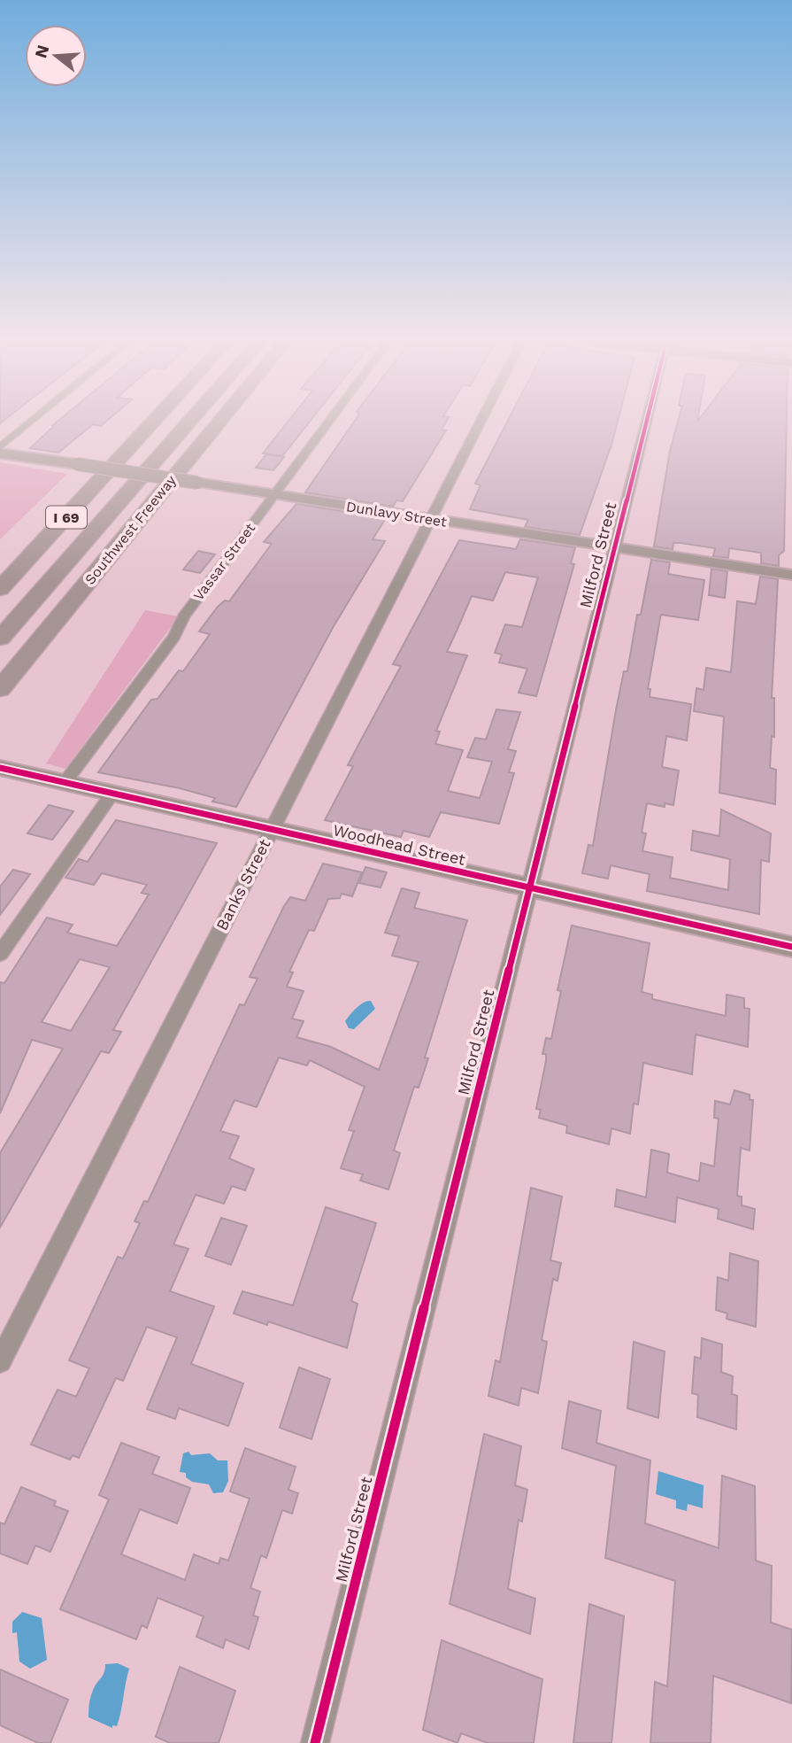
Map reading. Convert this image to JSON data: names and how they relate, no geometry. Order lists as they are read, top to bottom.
{
  "streets": {
    "highway": ["I 69", "Southwest Freeway"],
    "street": [
      "Dunlavy Street",
      "Milford Street",
      "Vassar Street",
      "Woodhead Street",
      "Banks Street"
    ]
  },
  "crossings": [
    ["Dunlavy Street", "Milford Street"],
    ["Dunlavy Street", "Vassar Street"],
    ["Dunlavy Street", "Banks Street"],
    ["Milford Street", "Woodhead Street"],
    ["Vassar Street", "Woodhead Street"],
    ["Woodhead Street", "Banks Street"]
  ],
  "north": "left"
}
